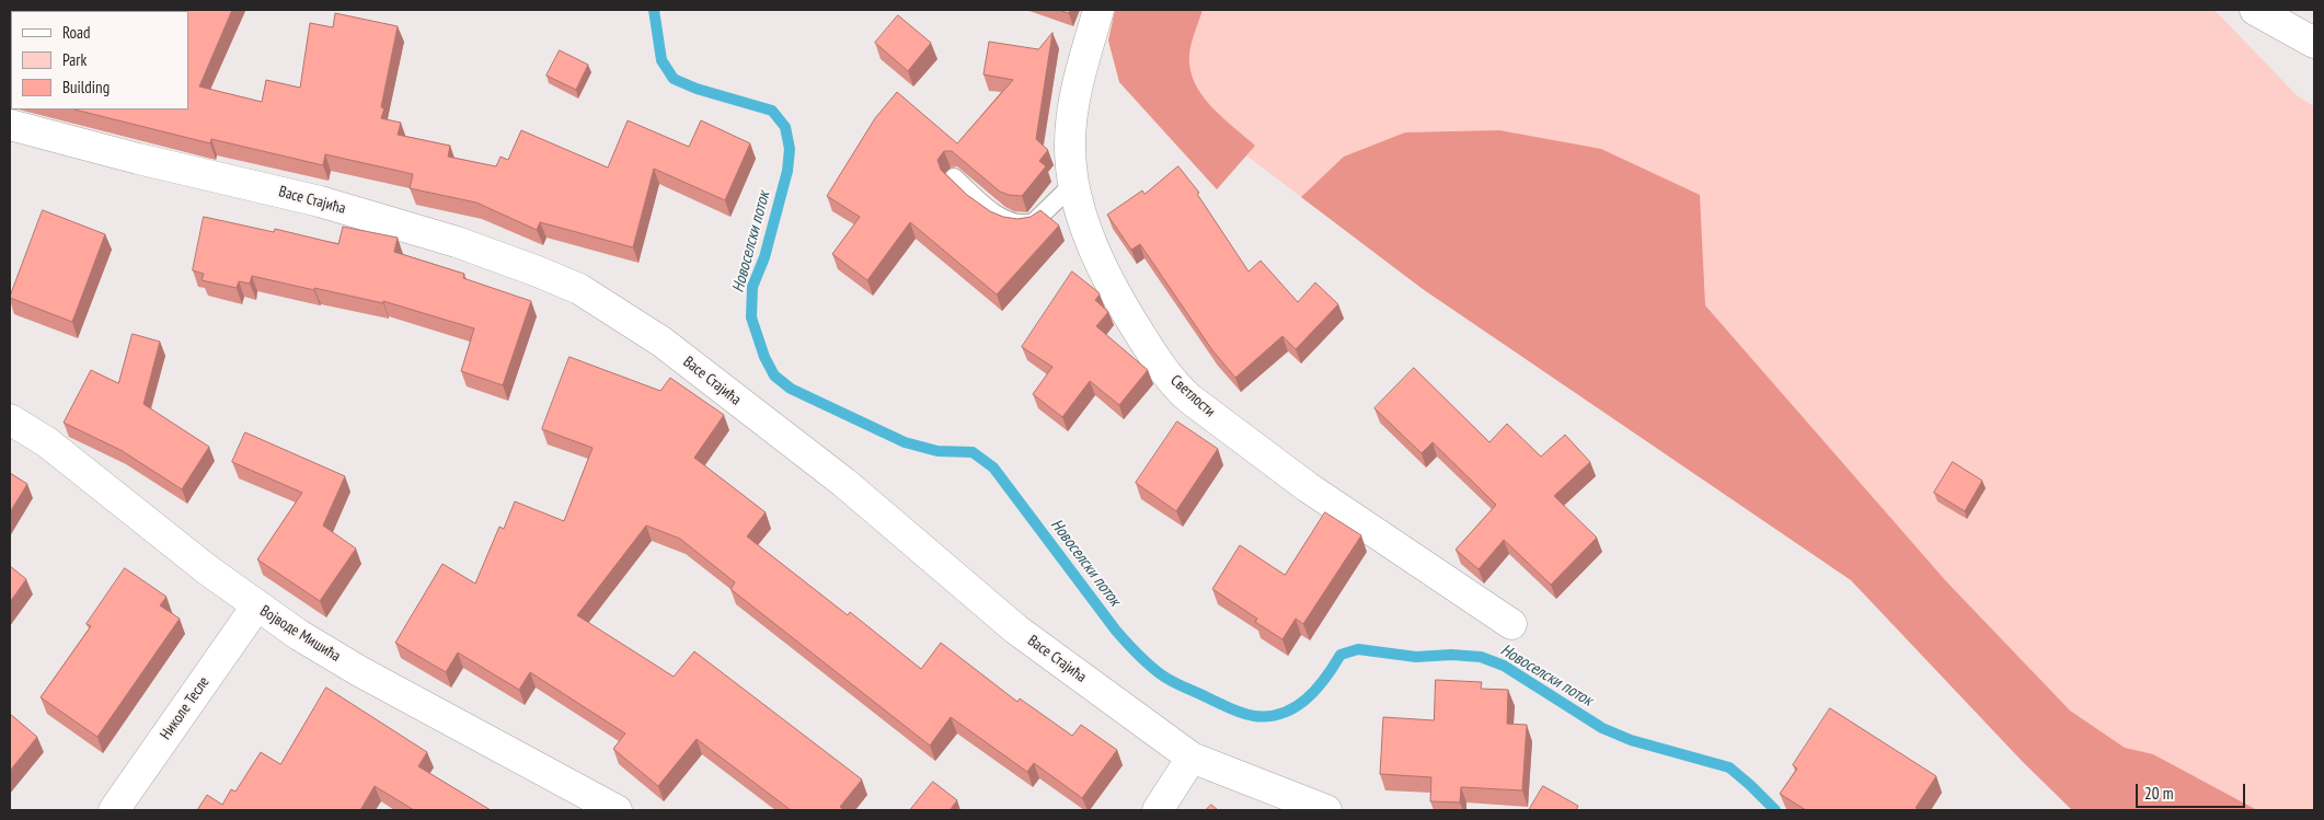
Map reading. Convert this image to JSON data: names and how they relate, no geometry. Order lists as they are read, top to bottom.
{
  "streets": {
    "street": [
      "Васе Стајића",
      "Светлости",
      "Војводе Мишића",
      "Николе Тесле"
    ]
  },
  "crossings": [
    ["Војводе Мишића", "Николе Тесле"]
  ],
  "water": ["Новоселски поток"],
  "legend": ["Road", "Park", "Building"],
  "scale_bar": "20 m"
}
